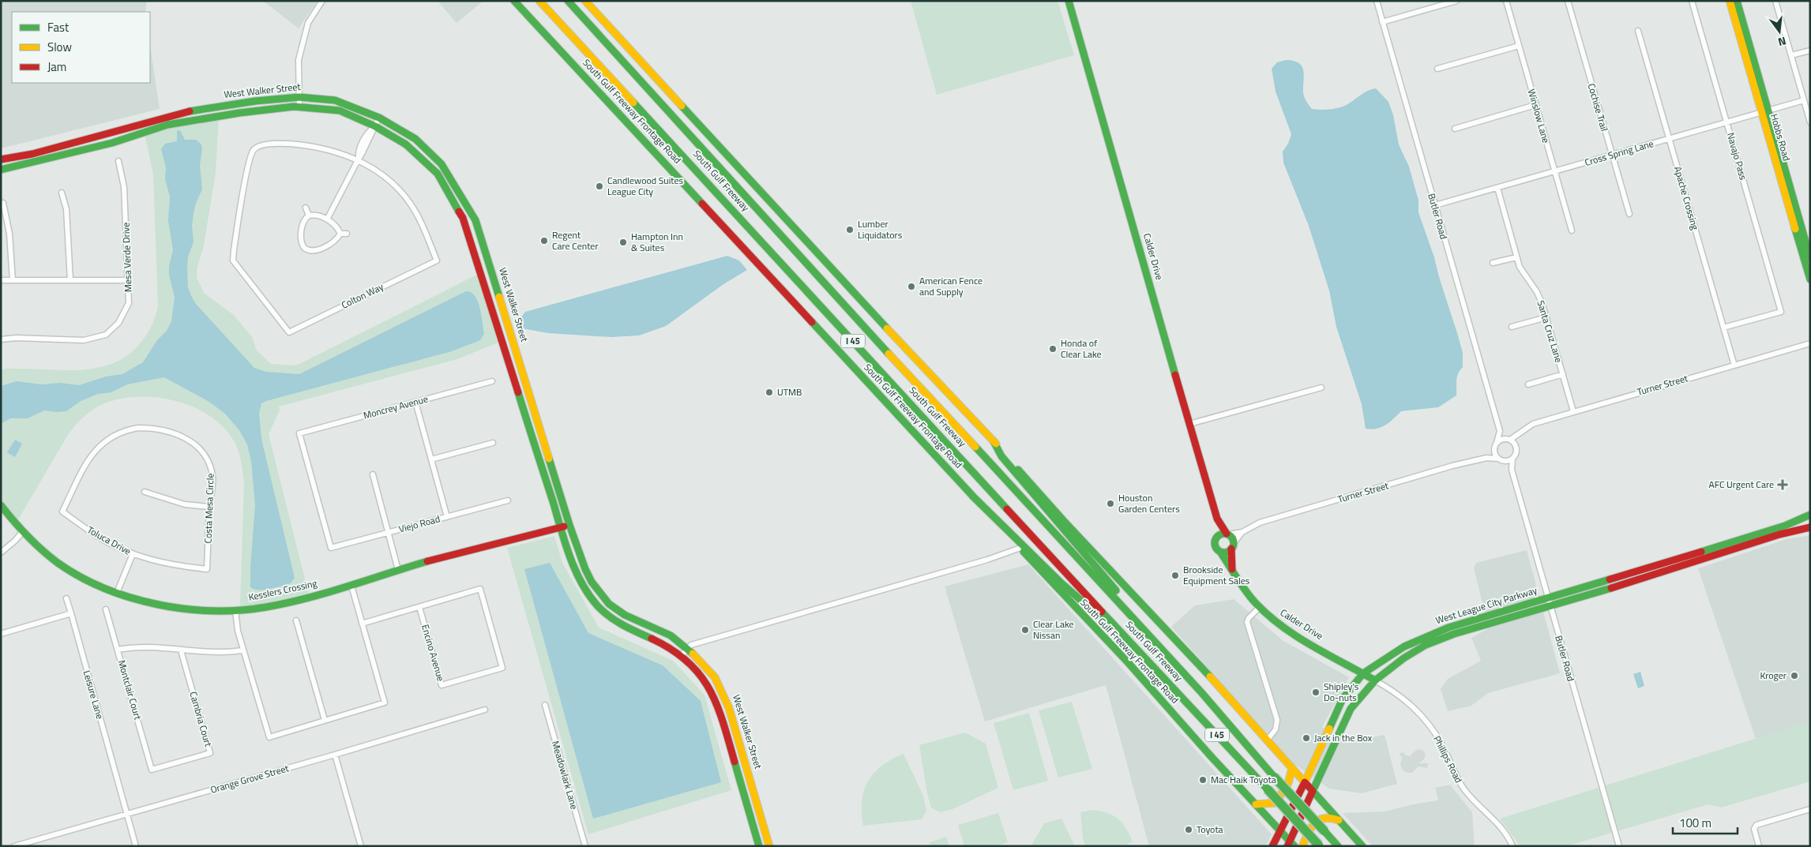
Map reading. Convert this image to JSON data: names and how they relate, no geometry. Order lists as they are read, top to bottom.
{
  "streets": {
    "main road": [
      "West Walker Street",
      "South Gulf Freeway Frontage Road",
      "Hobbs Road",
      "South Gulf Freeway",
      "Calder Drive",
      "I 45",
      "Kesslers Crossing",
      "West League City Parkway"
    ],
    "street": [
      "Cochise Trail",
      "Winslow Lane",
      "Cross Spring Lane",
      "Navajo Pass",
      "Apache Crossing",
      "Butler Road",
      "Mesa Verde Drive",
      "Colton Way",
      "Santa Cruz Lane",
      "Turner Street",
      "Moncrey Avenue",
      "Costa Mesa Circle",
      "Viejo Road",
      "Toluca Drive",
      "Encino Avenue",
      "Montclair Court",
      "Leisure Lane",
      "Cambria Court",
      "Phillips Road",
      "Meadowlark Lane",
      "Orange Grove Street"
    ]
  },
  "crossings": [
    ["West Walker Street", "Kesslers Crossing"],
    ["Cochise Trail", "Cross Spring Lane"],
    ["South Gulf Freeway Frontage Road", "West League City Parkway"],
    ["Winslow Lane", "Cross Spring Lane"],
    ["Hobbs Road", "Cross Spring Lane"],
    ["Cross Spring Lane", "Navajo Pass"],
    ["Cross Spring Lane", "Apache Crossing"],
    ["Cross Spring Lane", "Butler Road"],
    ["Cross Spring Lane", "Santa Cruz Lane"],
    ["Navajo Pass", "Apache Crossing"],
    ["Apache Crossing", "Turner Street"],
    ["Butler Road", "Turner Street"],
    ["Butler Road", "West League City Parkway"],
    ["Calder Drive", "Turner Street"],
    ["Calder Drive", "West League City Parkway"],
    ["Calder Drive", "Phillips Road"],
    ["Santa Cruz Lane", "Turner Street"],
    ["Moncrey Avenue", "Viejo Road"],
    ["Costa Mesa Circle", "Toluca Drive"],
    ["West League City Parkway", "Phillips Road"],
    ["Montclair Court", "Cambria Court"],
    ["Leisure Lane", "Orange Grove Street"]
  ],
  "places": {
    "other": [
      "Candlewood Suites League City",
      "Lumber Liquidators",
      "Regent Care Center",
      "Hampton Inn & Suites",
      "American Fence and Supply",
      "Honda of Clear Lake",
      "UTMB",
      "Houston Garden Centers",
      "Brookside Equipment Sales",
      "Clear Lake Nissan",
      "Kroger",
      "Shipley's Do-nuts",
      "Jack in the Box",
      "Mac Haik Toyota",
      "Toyota"
    ],
    "health": ["AFC Urgent Care"]
  },
  "legend": ["Fast", "Slow", "Jam"],
  "scale_bar": "100 m",
  "north": "bottom"
}
